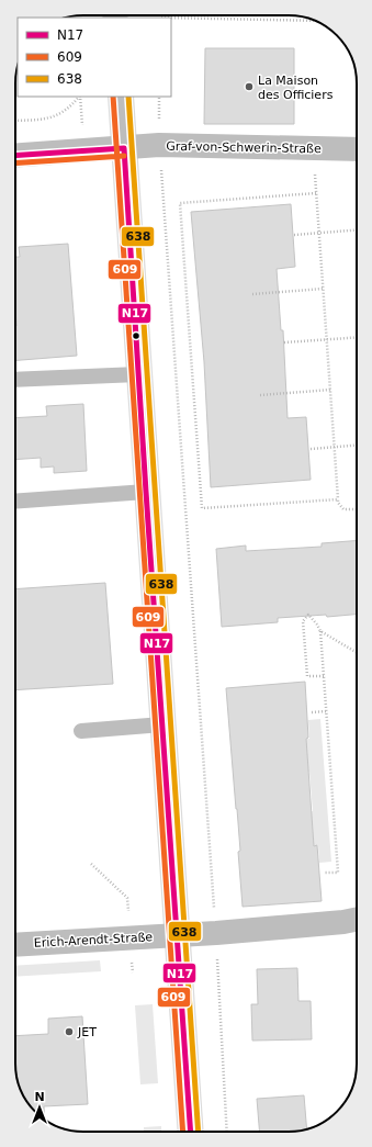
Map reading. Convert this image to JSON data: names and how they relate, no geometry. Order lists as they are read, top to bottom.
{
  "streets": {
    "main road": ["Graf-von-Schwerin-Straße", "Erich-Arendt-Straße"]
  },
  "places": ["La Maison des Officiers", "JET"],
  "lines": ["transit line 609", "transit line 638", "transit line N17"],
  "legend": ["N17", "609", "638"],
  "north": "top"
}
